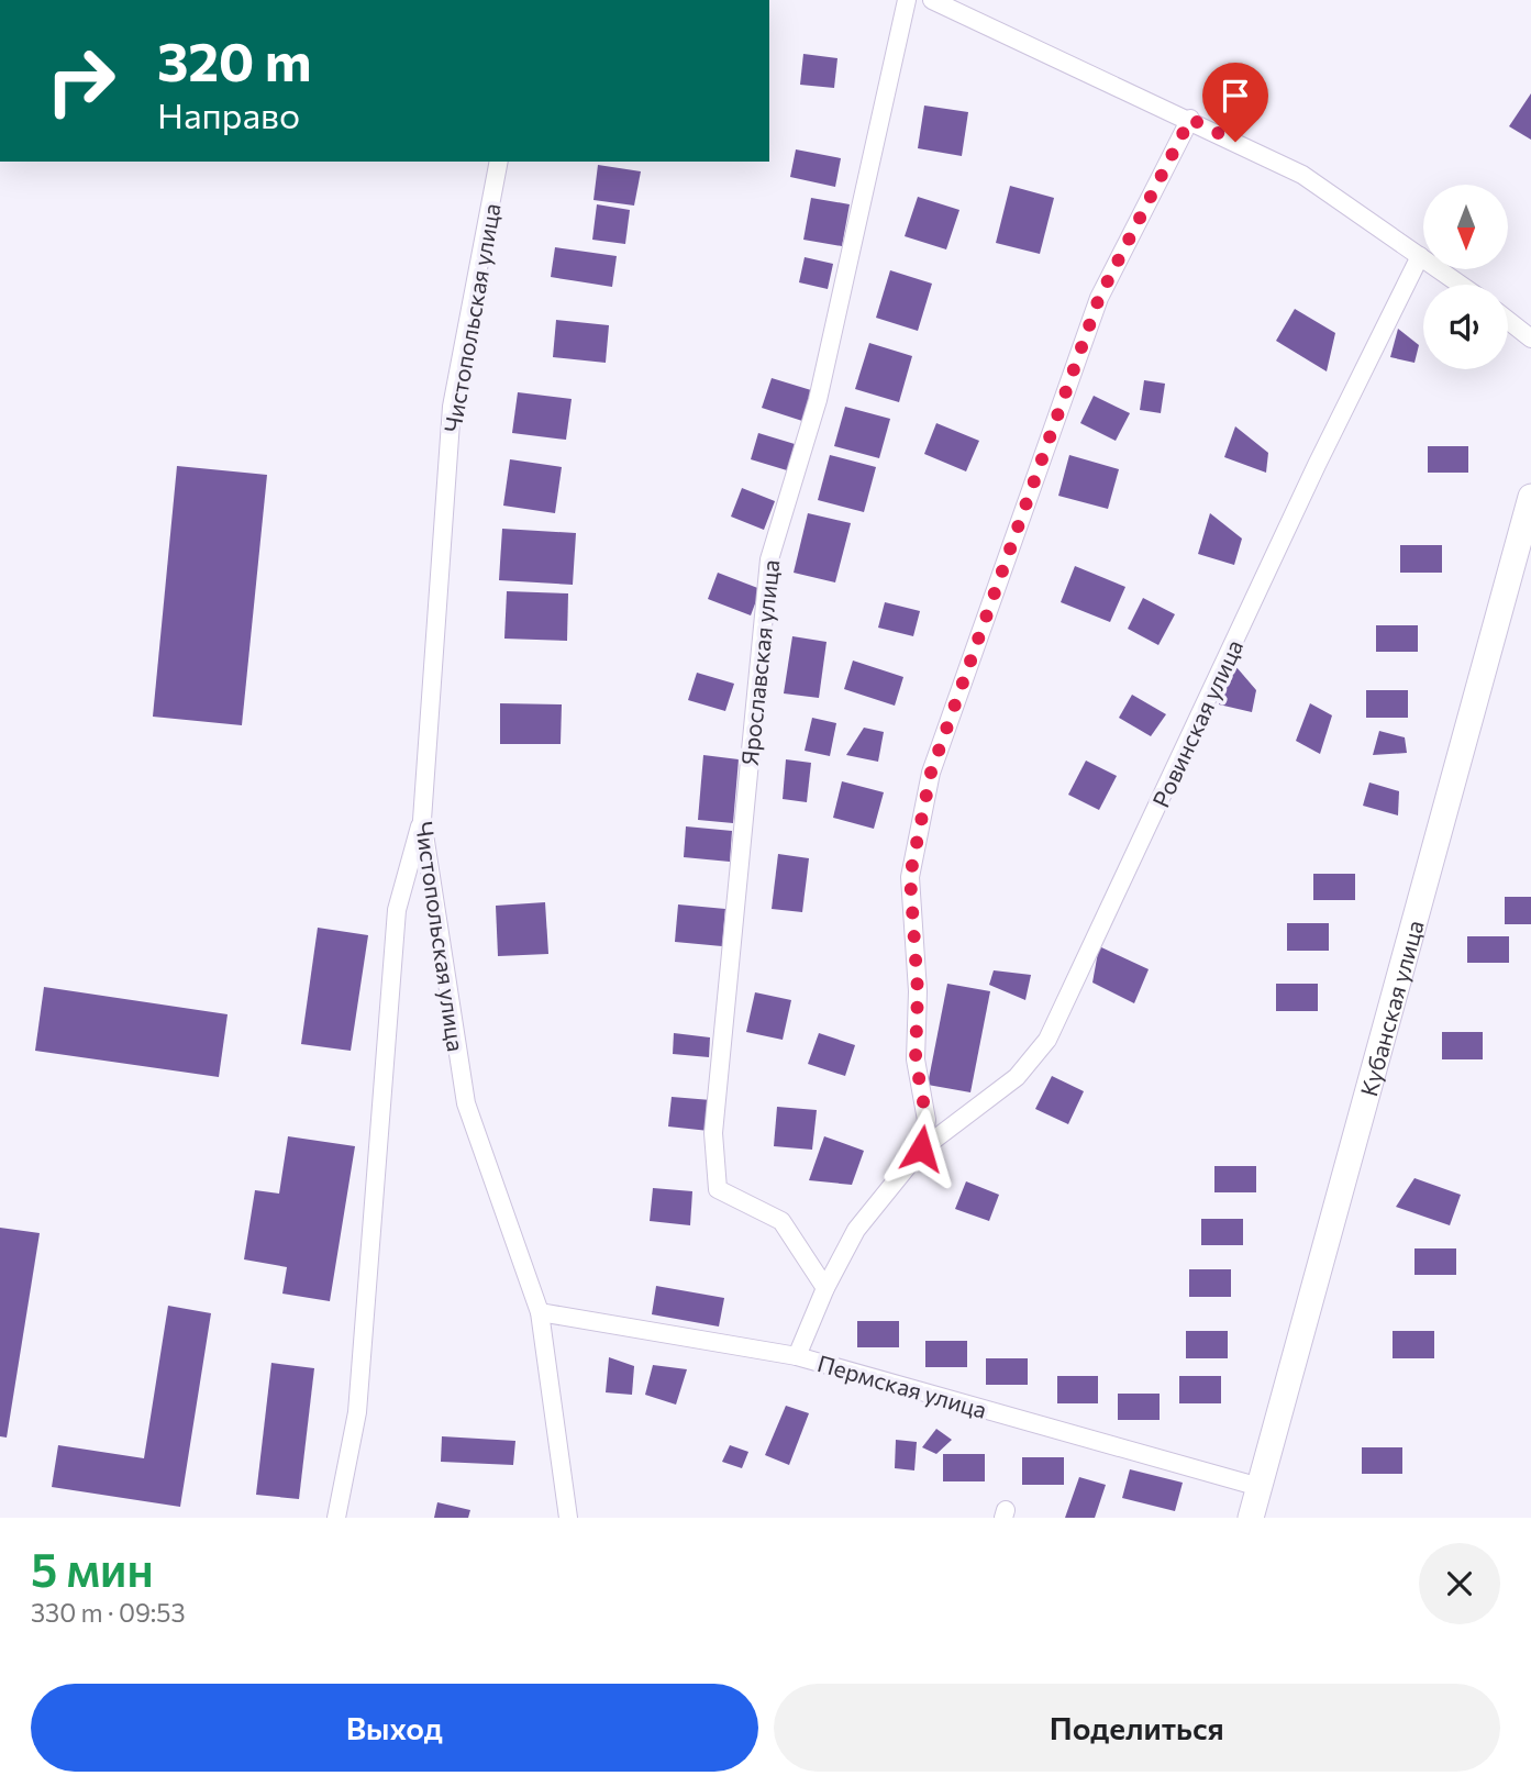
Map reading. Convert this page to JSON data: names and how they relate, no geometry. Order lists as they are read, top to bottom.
{
  "streets": {
    "street": [
      "Чистопольская улица",
      "Ярославская улица",
      "Ровинская улица",
      "Кубанская улица",
      "Пермская улица"
    ]
  },
  "crossings": [
    ["Чистопольская улица", "Пермская улица"],
    ["Ярославская улица", "Ровинская улица"],
    ["Ровинская улица", "Пермская улица"],
    ["Кубанская улица", "Пермская улица"]
  ],
  "north": "bottom",
  "page": {
    "turn": ["320 m", "Направо"],
    "heading": ["5 мин", "330 m · 09:53"],
    "buttons": ["Выход", "Поделиться"]
  }
}
